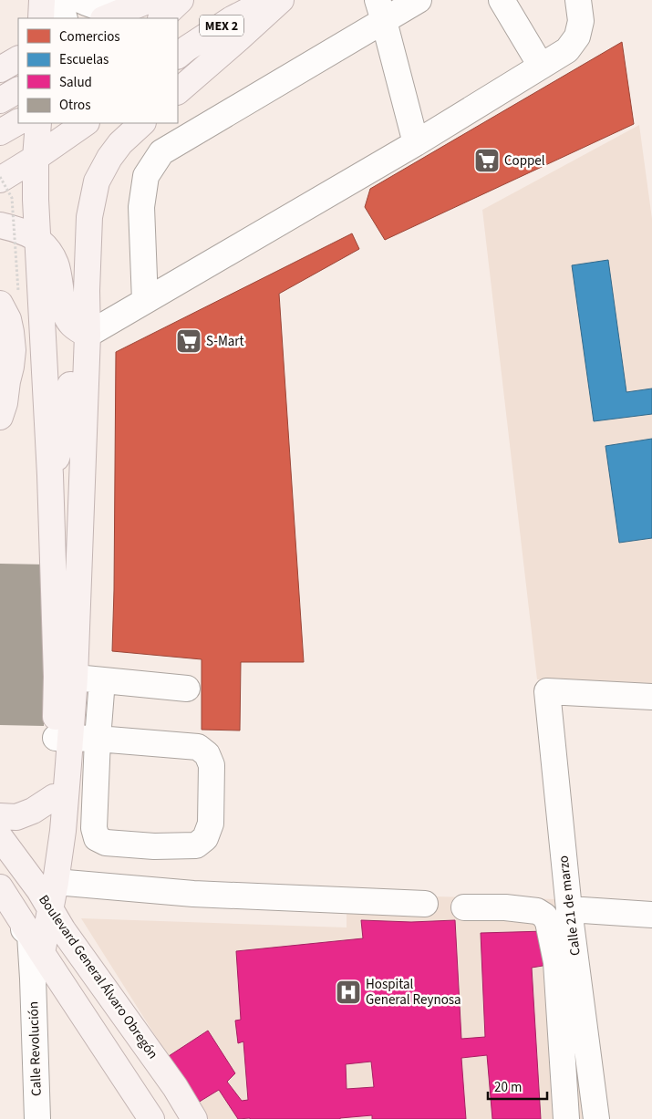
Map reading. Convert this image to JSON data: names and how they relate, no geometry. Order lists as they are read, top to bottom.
{
  "streets": {
    "main road": ["MEX 2", "Boulevard General Álvaro Obregón"],
    "street": ["Calle 21 de marzo", "Calle Revolución"]
  },
  "places": {
    "supermarket": ["Coppel", "S-Mart"],
    "hospital": ["Hospital General Reynosa"]
  },
  "legend": [
    "Comercios",
    "Escuelas",
    "Salud",
    "Otros"
  ],
  "scale_bar": "20 m"
}
